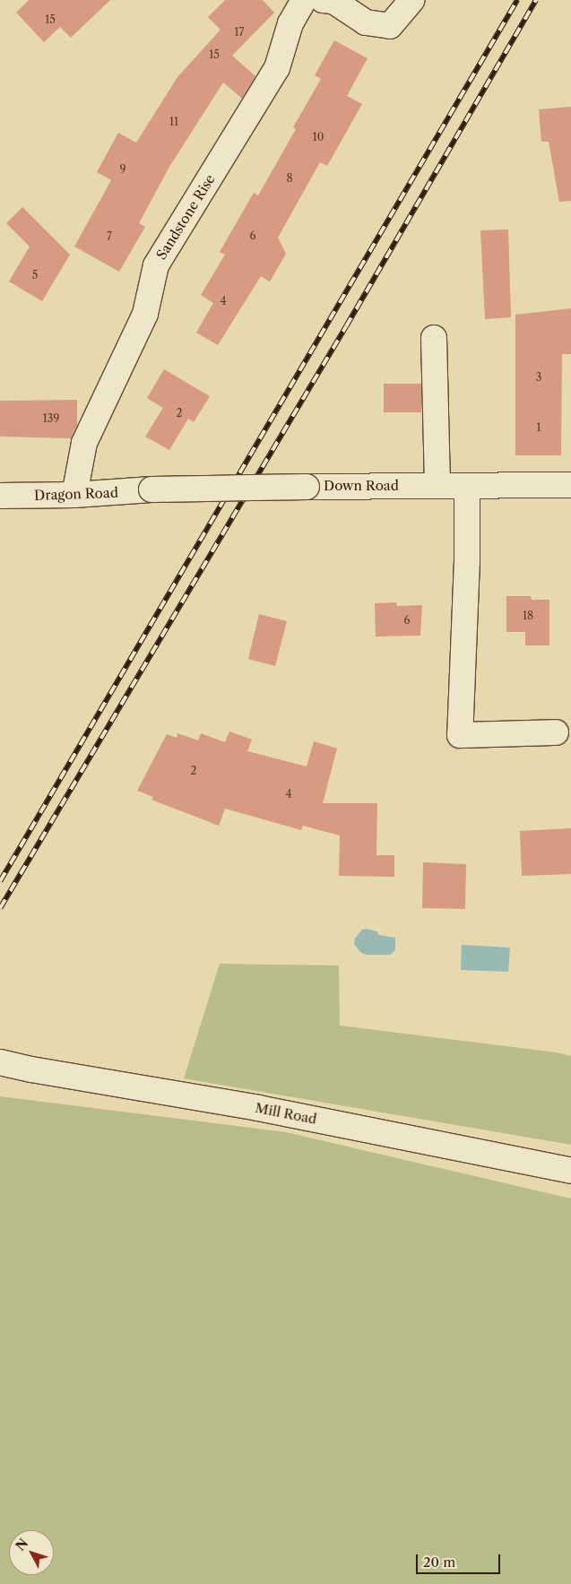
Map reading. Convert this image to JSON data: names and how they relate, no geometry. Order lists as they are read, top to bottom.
{
  "streets": {
    "street": [
      "Sandstone Rise",
      "Down Road",
      "Dragon Road",
      "Mill Road"
    ]
  },
  "crossings": [
    ["Sandstone Rise", "Dragon Road"],
    ["Down Road", "Dragon Road"]
  ],
  "house_numbers": [
    "15",
    "17",
    "15",
    "11",
    "10",
    "9",
    "8",
    "6",
    "7",
    "5",
    "4",
    "3",
    "2",
    "139",
    "1",
    "18",
    "6",
    "2",
    "4"
  ],
  "scale_bar": "20 m",
  "north": "top left"
}
